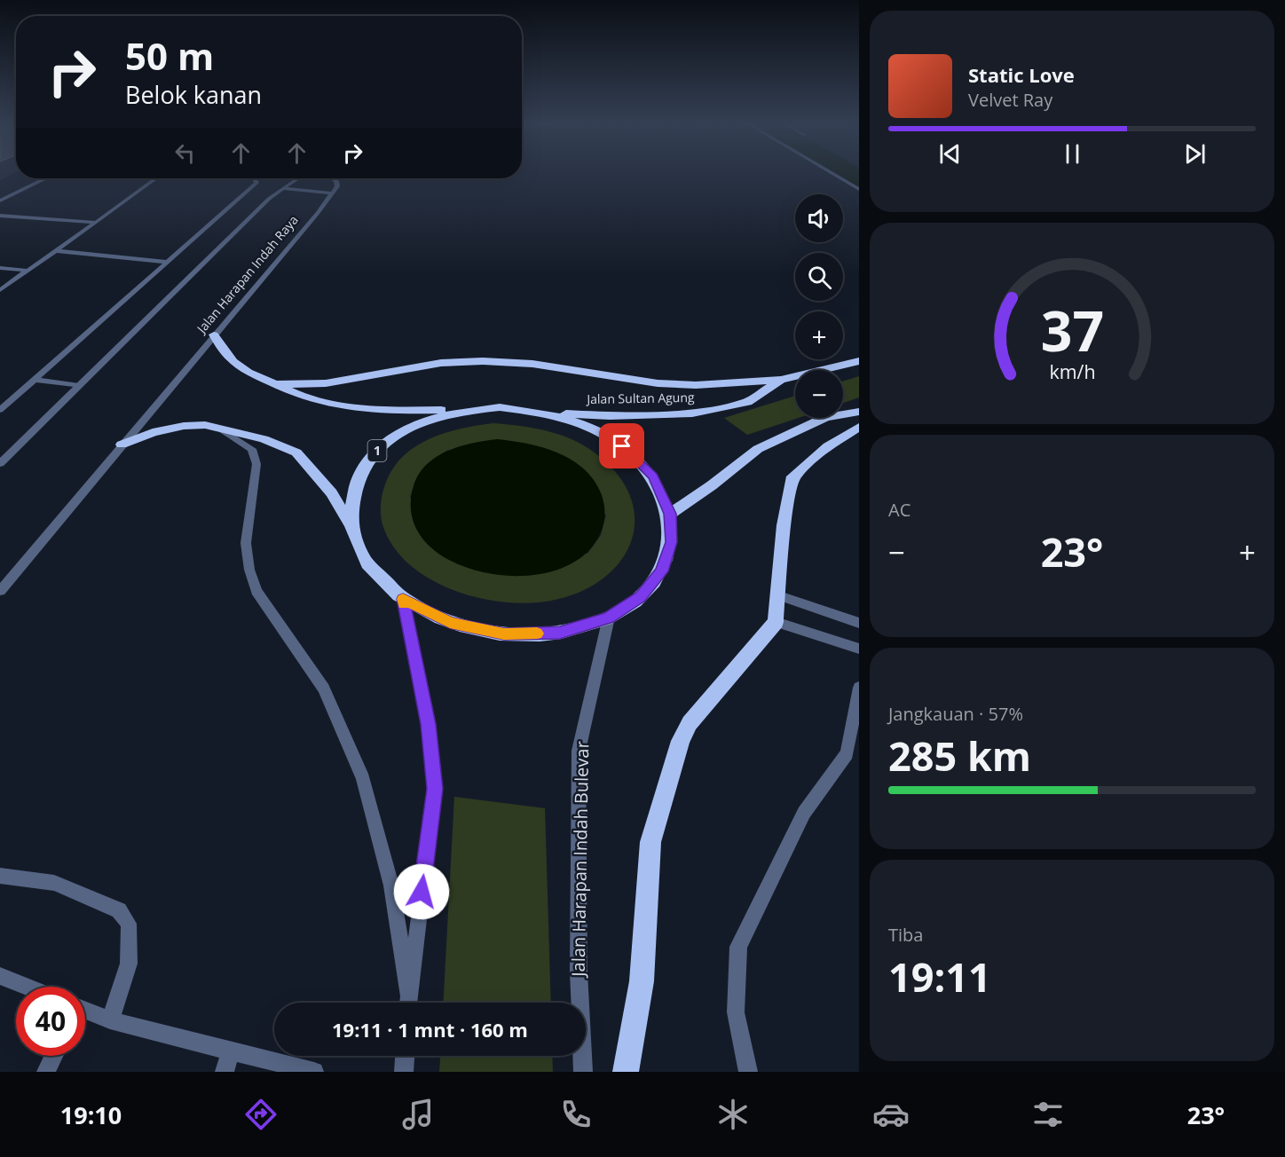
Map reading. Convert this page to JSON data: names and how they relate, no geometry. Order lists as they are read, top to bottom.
{
  "streets": {
    "highway": ["Jalan Sultan Agung", "1"],
    "street": ["Jalan Harapan Indah Raya", "Jalan Harapan Indah Bulevar"]
  },
  "crossings": [
    ["Jalan Sultan Agung", "1"],
    ["1", "Jalan Harapan Indah Bulevar"]
  ],
  "page": {
    "turn": ["50 m", "Belok kanan"],
    "song": ["Static Love", "Velvet Ray"],
    "map_buttons": ["+", "−"],
    "tile": [
      "AC",
      ["Jangkauan · 57%", "285 km"],
      ["Tiba", "19:11"]
    ],
    "heat": ["−", "23°", "+"],
    "limit": "40",
    "trip": "19:11 · 1 mnt · 160 m",
    "tabs": ["19:10", "23°"],
    "gauge": ["37", "km/h"]
  }
}
